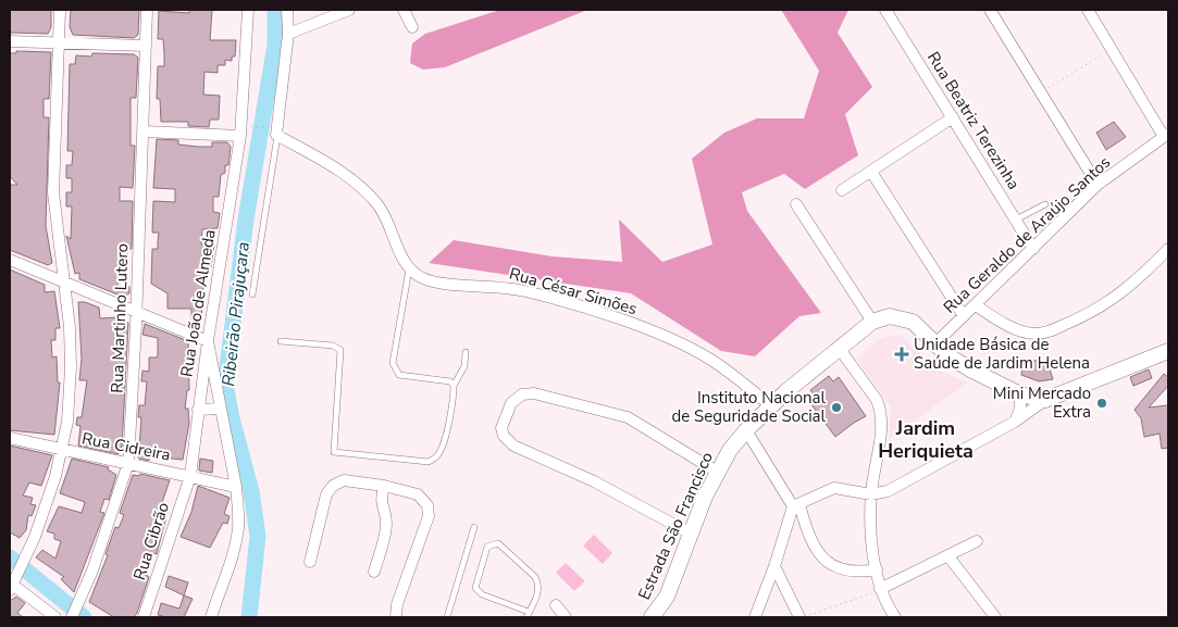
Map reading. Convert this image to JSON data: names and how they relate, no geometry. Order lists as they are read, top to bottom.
{
  "streets": {
    "main road": ["Estrada São Francisco"],
    "street": [
      "Rua Beatriz Terezinha",
      "Rua Geraldo de Araújo Santos",
      "Rua César Simões",
      "Rua João de Almeda",
      "Rua Martinho Lutero",
      "Rua Cidreira",
      "Rua Cibrão"
    ]
  },
  "crossings": [
    ["Rua Beatriz Terezinha", "Rua Geraldo de Araújo Santos"],
    ["Rua Geraldo de Araújo Santos", "Estrada São Francisco"],
    ["Rua César Simões", "Estrada São Francisco"],
    ["Rua João de Almeda", "Rua Cidreira"],
    ["Rua João de Almeda", "Rua Cibrão"],
    ["Rua Martinho Lutero", "Rua Cidreira"],
    ["Rua Cidreira", "Rua Cibrão"]
  ],
  "districts": ["Jardim Heriquieta"],
  "water": ["Ribeirão Pirajuçara"],
  "places": {
    "health": ["Unidade Básica de Saúde de Jardim Helena"],
    "other": ["Mini Mercado Extra", "Instituto Nacional de Seguridade Social"]
  }
}
